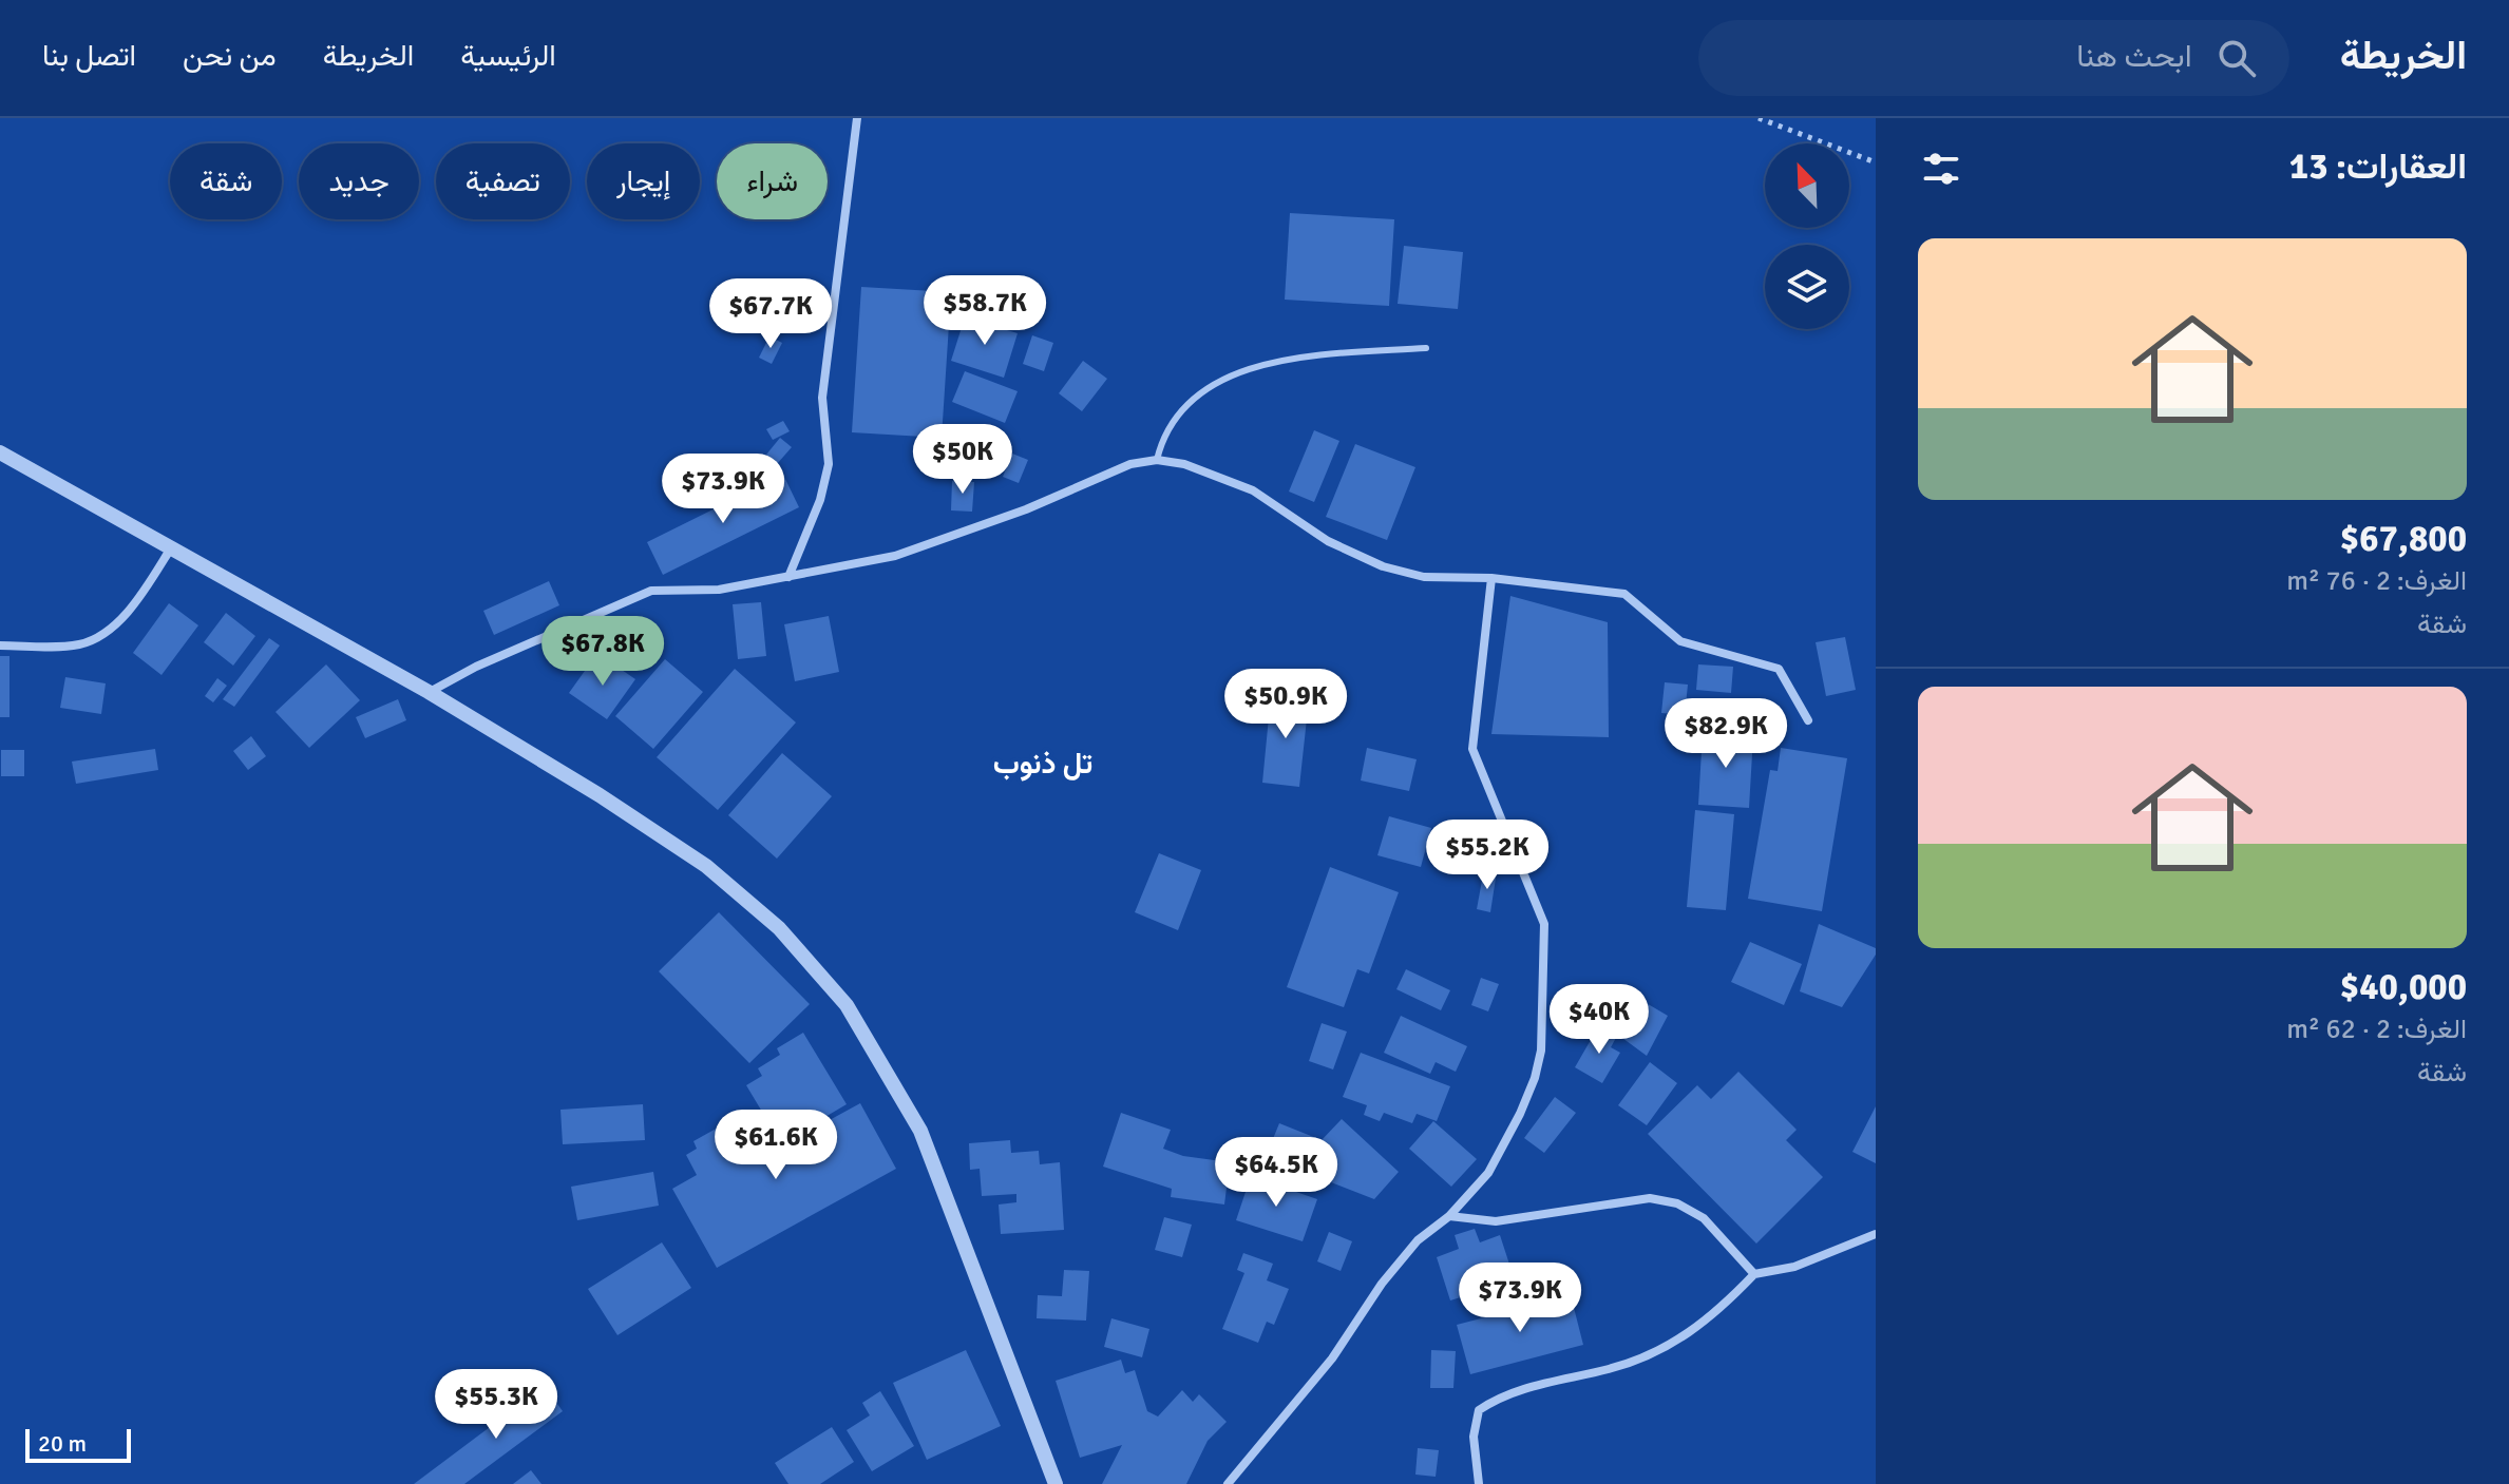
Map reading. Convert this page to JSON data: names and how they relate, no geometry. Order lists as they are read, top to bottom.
{
  "districts": ["تل ذنوب"],
  "scale_bar": "20 m",
  "north": "top left",
  "page": {
    "header": "الخريطة",
    "search": "ابحث هنا",
    "nav": [
      "الرئيسية",
      "الخريطة",
      "من نحن",
      "اتصل بنا"
    ],
    "heading": "العقارات: 13",
    "chip": [
      "شراء",
      "إيجار",
      "تصفية",
      "جديد",
      "شقة"
    ],
    "list": [
      {
        "name": "$67,800",
        "note": "الغرف: 2 · 76 m² · شقة"
      },
      {
        "name": "$40,000",
        "note": "الغرف: 2 · 62 m² · شقة"
      }
    ],
    "price": [
      "$58.7K",
      "$67.7K",
      "$50K",
      "$73.9K",
      "$67.8K",
      "$50.9K",
      "$82.9K",
      "$55.2K",
      "$40K",
      "$61.6K",
      "$64.5K",
      "$73.9K",
      "$55.3K"
    ],
    "scale": "20 m"
  }
}
